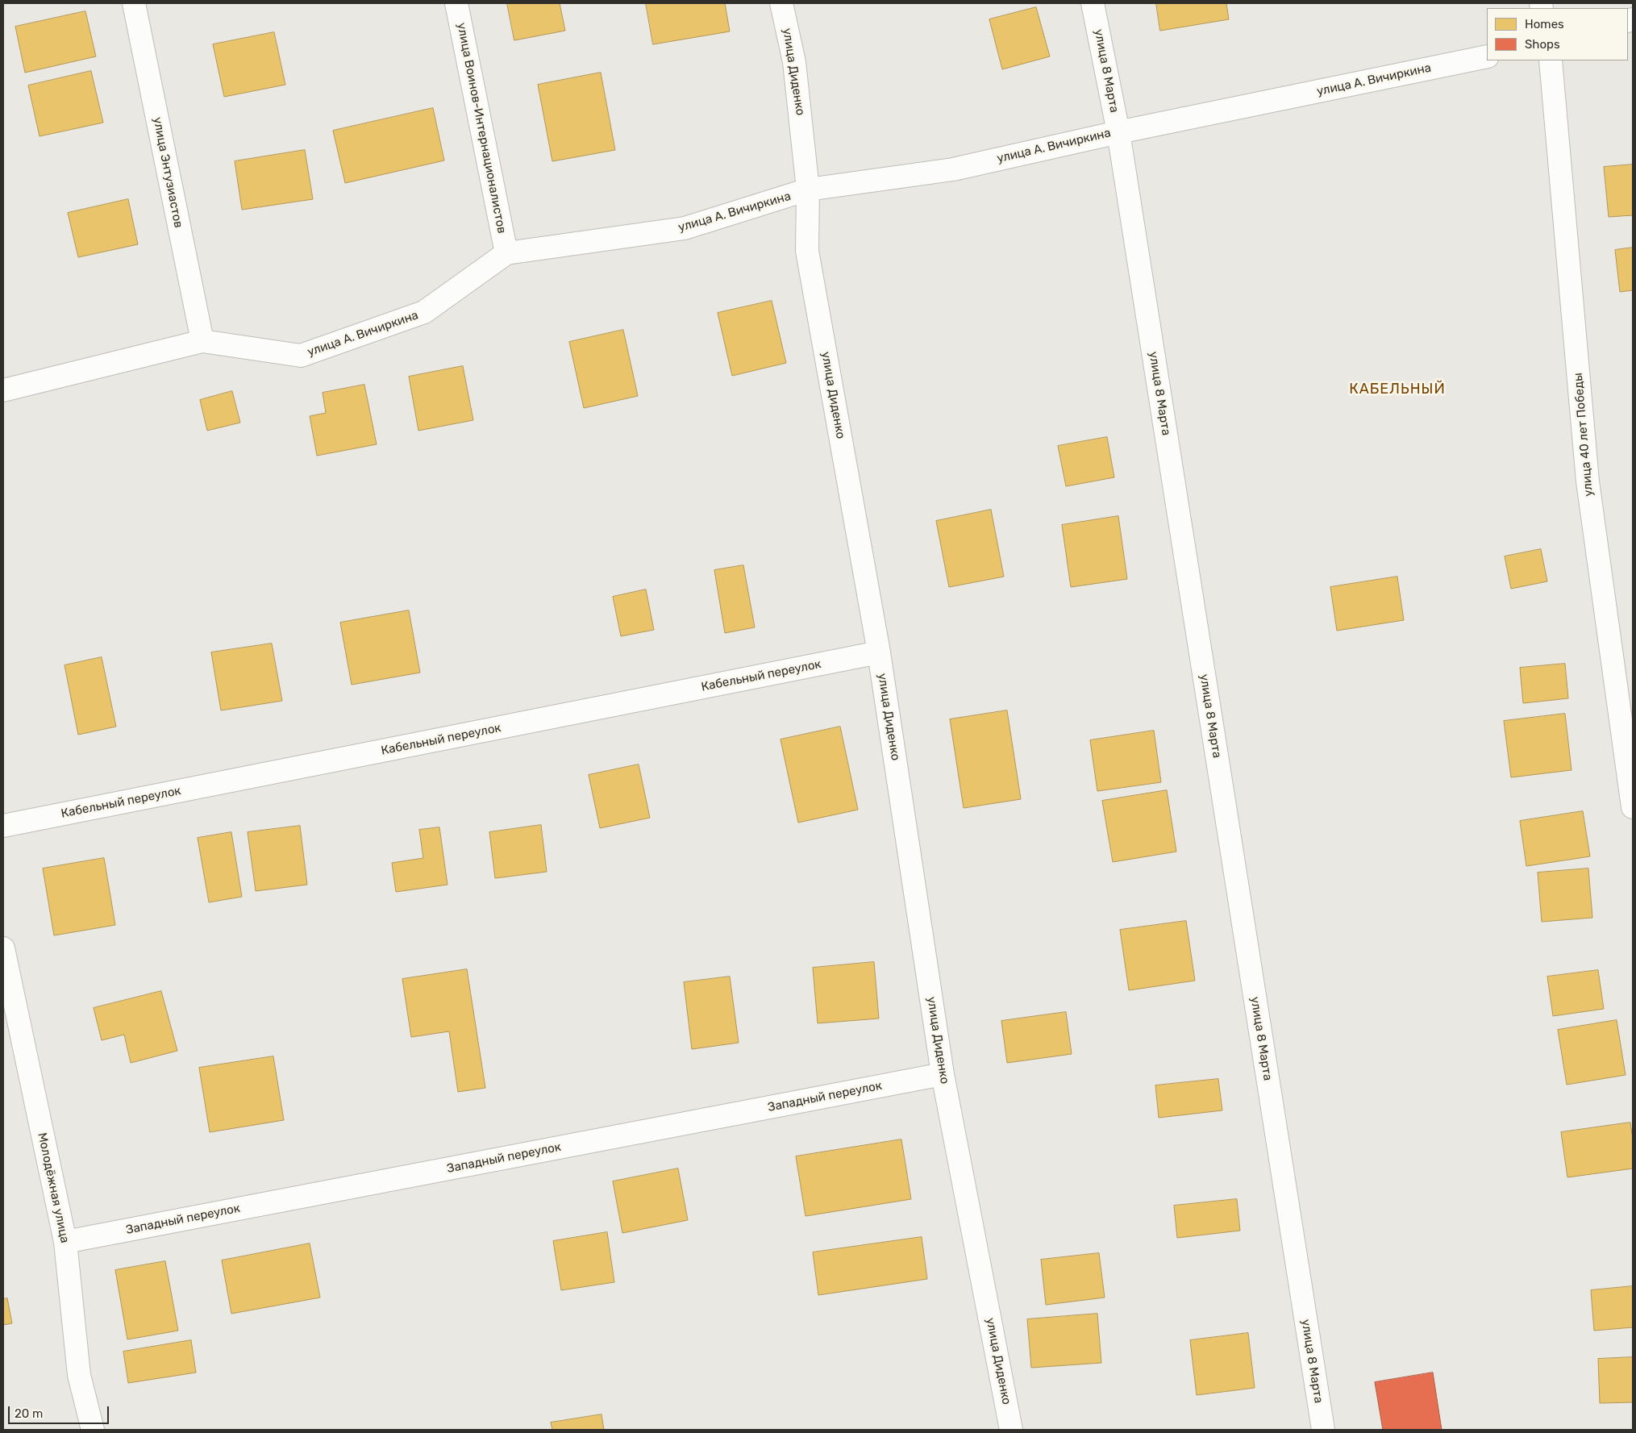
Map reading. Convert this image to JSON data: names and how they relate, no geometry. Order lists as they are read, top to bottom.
{
  "streets": {
    "street": [
      "улица 8 Марта",
      "улица Диденко",
      "улица А. Вичиркина",
      "улица Воинов-Интернационалистов",
      "улица Энтузиастов",
      "улица 40 лет Победы",
      "Кабельный переулок",
      "Западный переулок",
      "Молодёжная улица"
    ]
  },
  "crossings": [
    ["улица 8 Марта", "улица А. Вичиркина"],
    ["улица Диденко", "улица А. Вичиркина"],
    ["улица Диденко", "Кабельный переулок"],
    ["улица Диденко", "Западный переулок"],
    ["улица А. Вичиркина", "улица Воинов-Интернационалистов"],
    ["улица А. Вичиркина", "улица Энтузиастов"],
    ["Западный переулок", "Молодёжная улица"]
  ],
  "districts": ["КАБЕЛЬНЫЙ"],
  "legend": ["Homes", "Shops"],
  "scale_bar": "20 m"
}
